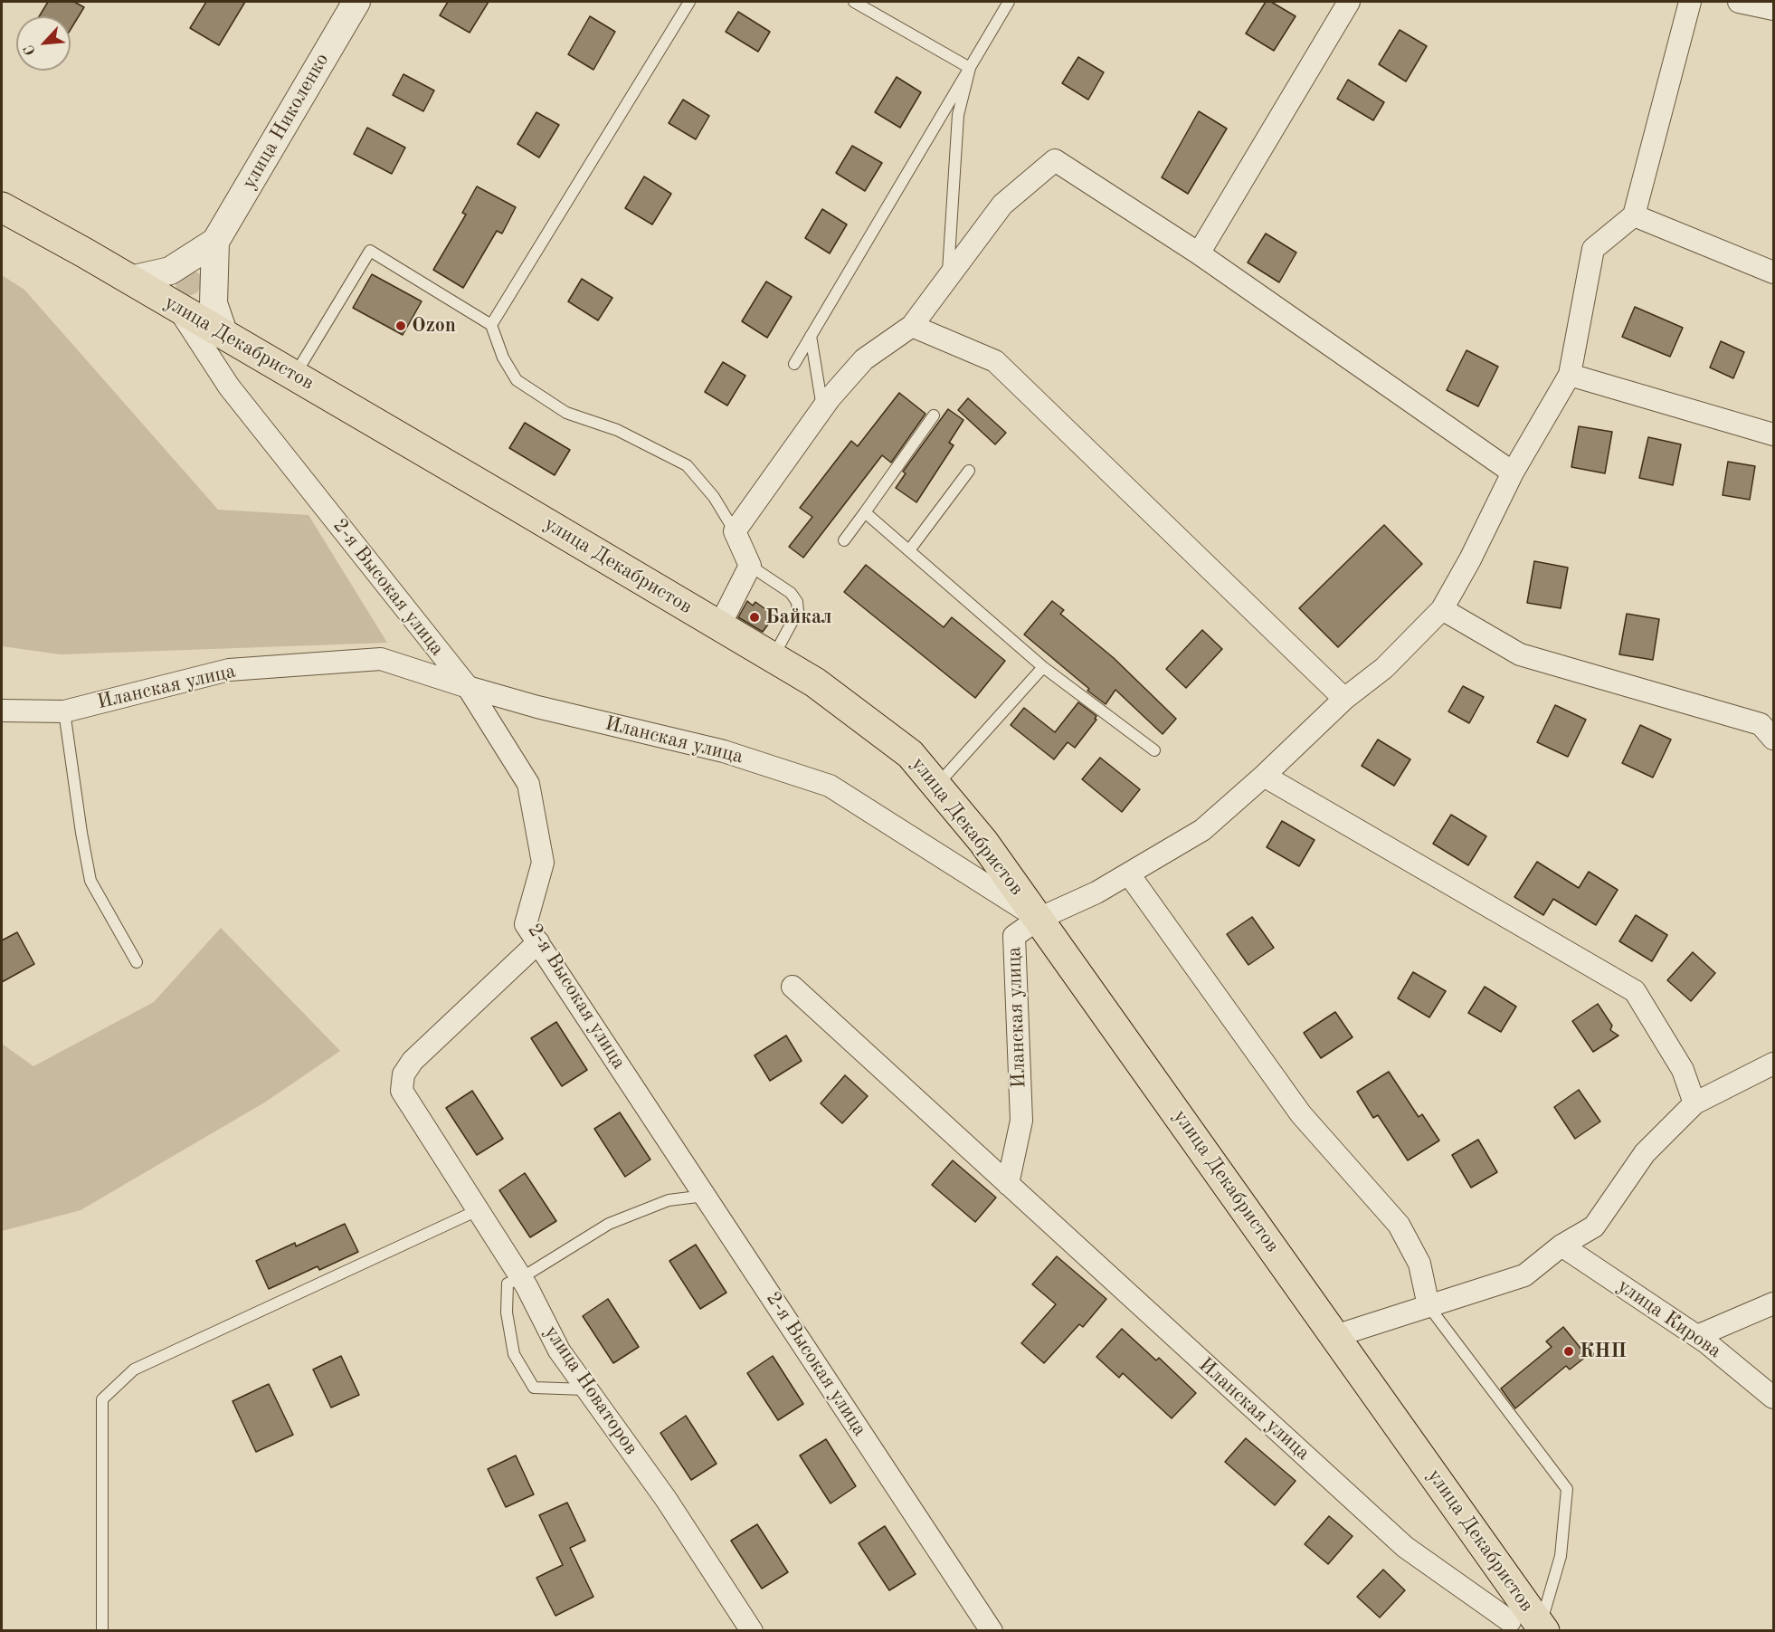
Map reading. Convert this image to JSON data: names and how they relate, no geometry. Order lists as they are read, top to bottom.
{
  "streets": {
    "main road": ["улица Декабристов"],
    "street": [
      "улица Николенко",
      "2-я Высокая улица",
      "Иланская улица",
      "улица Кирова",
      "улица Новаторов"
    ]
  },
  "crossings": [
    ["улица Декабристов", "2-я Высокая улица"],
    ["улица Декабристов", "Иланская улица"],
    ["2-я Высокая улица", "Иланская улица"],
    ["2-я Высокая улица", "улица Новаторов"]
  ],
  "places": ["Ozon", "Байкал", "КНП"],
  "north": "bottom left"
}
